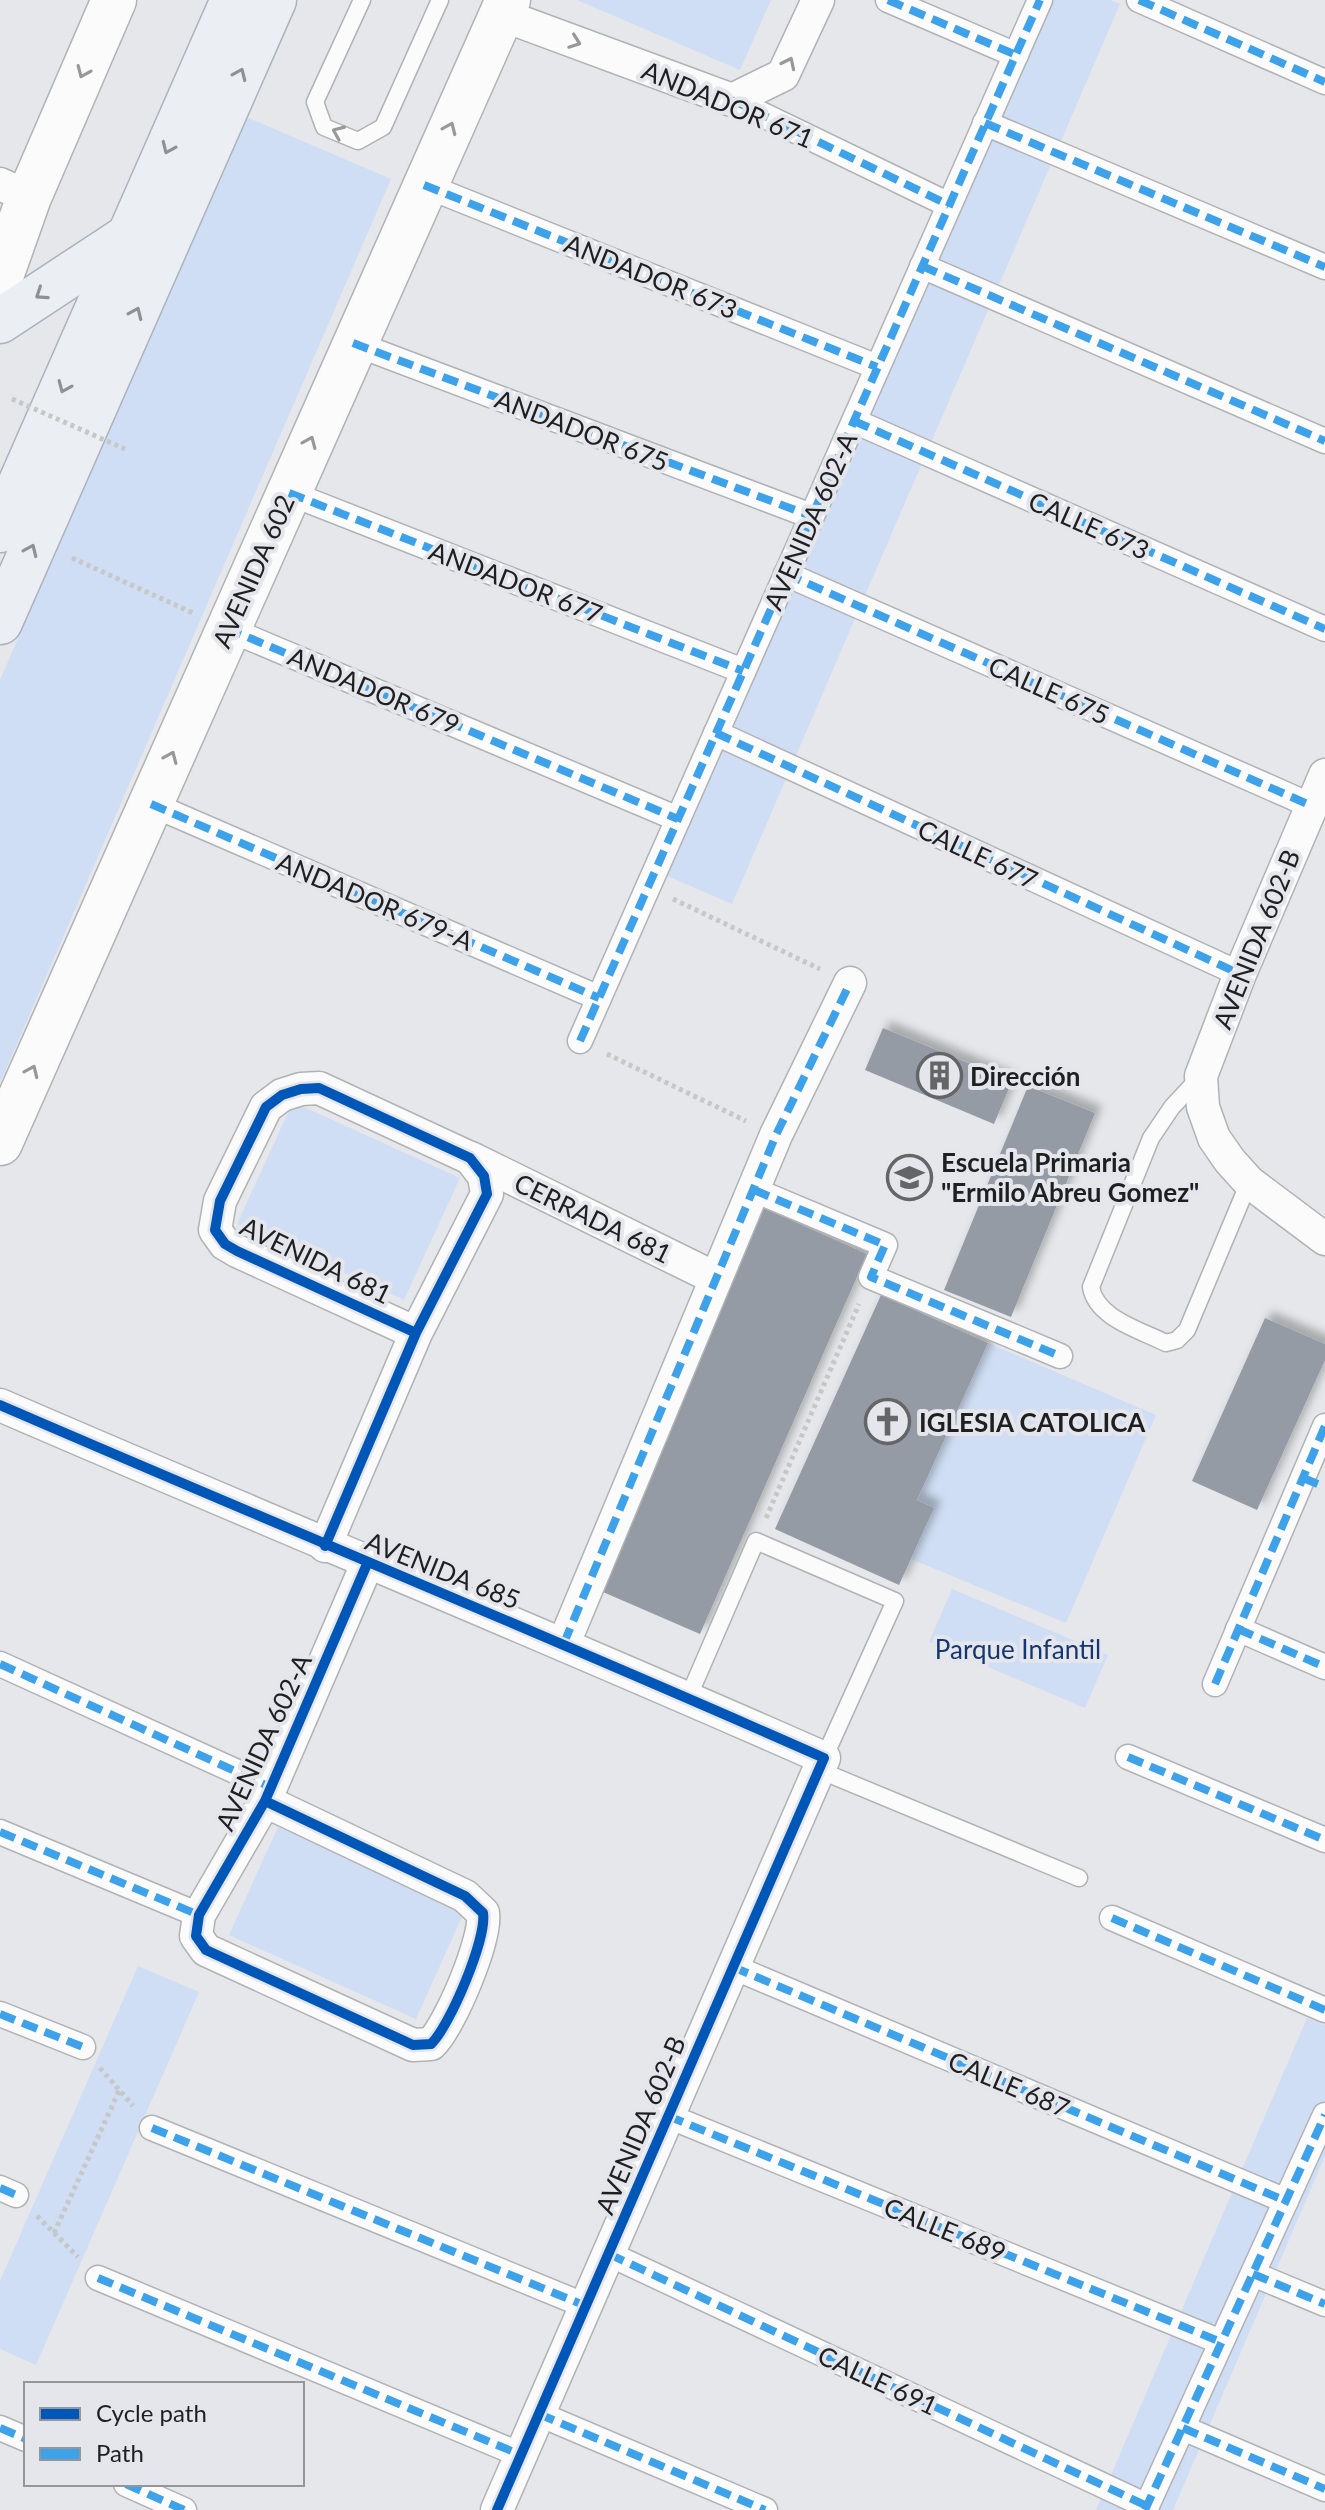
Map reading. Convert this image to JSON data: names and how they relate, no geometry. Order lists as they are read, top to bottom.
{
  "streets": {
    "main road": ["AVENIDA 602"],
    "street": [
      "ANDADOR 671",
      "ANDADOR 673",
      "ANDADOR 675",
      "AVENIDA 602-A",
      "CALLE 673",
      "ANDADOR 677",
      "ANDADOR 679",
      "CALLE 675",
      "CALLE 677",
      "ANDADOR 679-A",
      "AVENIDA 602-B",
      "CERRADA 681",
      "AVENIDA 681",
      "AVENIDA 685",
      "CALLE 687",
      "CALLE 689",
      "CALLE 691"
    ]
  },
  "crossings": [
    ["ANDADOR 671", "AVENIDA 602-A"],
    ["ANDADOR 671", "AVENIDA 602"],
    ["ANDADOR 673", "AVENIDA 602-A"],
    ["ANDADOR 673", "AVENIDA 602"],
    ["ANDADOR 675", "AVENIDA 602-A"],
    ["ANDADOR 675", "AVENIDA 602"],
    ["AVENIDA 602-A", "CALLE 673"],
    ["AVENIDA 602-A", "ANDADOR 677"],
    ["AVENIDA 602-A", "ANDADOR 679"],
    ["AVENIDA 602-A", "CALLE 675"],
    ["AVENIDA 602-A", "CALLE 677"],
    ["AVENIDA 602-A", "ANDADOR 679-A"],
    ["AVENIDA 602-A", "AVENIDA 685"],
    ["AVENIDA 602", "ANDADOR 677"],
    ["AVENIDA 602", "ANDADOR 679"],
    ["AVENIDA 602", "ANDADOR 679-A"],
    ["CALLE 675", "AVENIDA 602-B"],
    ["CALLE 677", "AVENIDA 602-B"],
    ["AVENIDA 602-B", "AVENIDA 685"],
    ["AVENIDA 602-B", "CALLE 687"],
    ["AVENIDA 602-B", "CALLE 689"],
    ["AVENIDA 602-B", "CALLE 691"],
    ["CERRADA 681", "AVENIDA 681"]
  ],
  "one_way": ["ANDADOR 671"],
  "parks": ["Parque Infantil"],
  "places": {
    "building": ["Dirección"],
    "school or university": ["Escuela Primaria \"Ermilo Abreu Gomez\""],
    "church": ["IGLESIA CATOLICA"]
  },
  "legend": ["Cycle path", "Path"]
}
